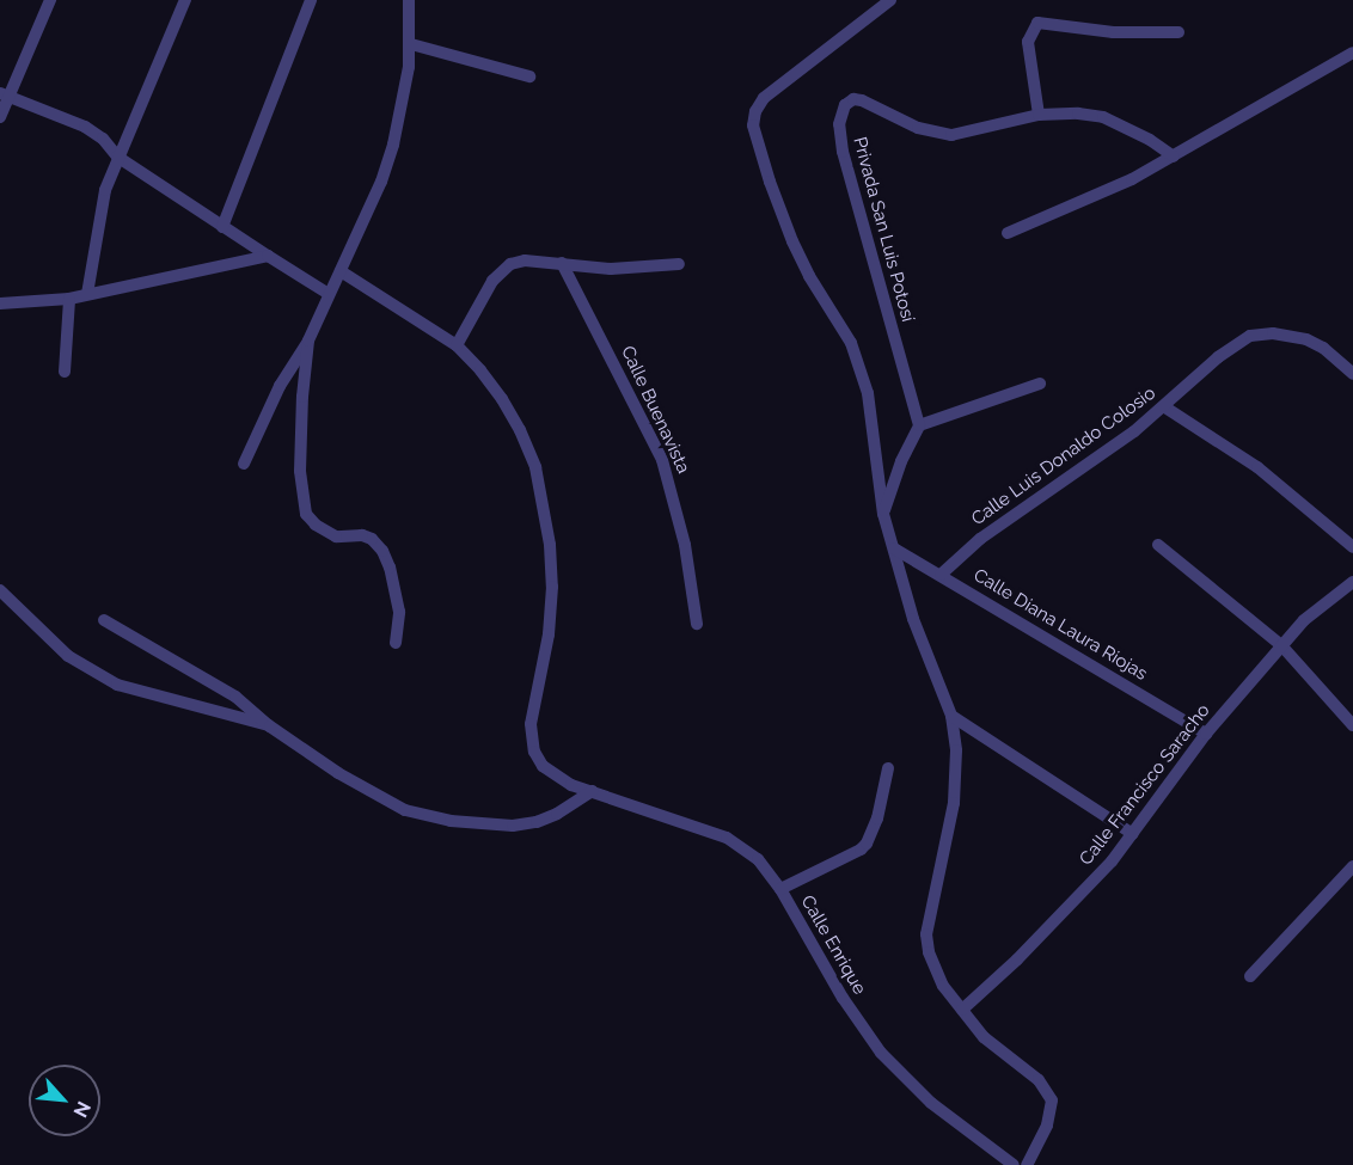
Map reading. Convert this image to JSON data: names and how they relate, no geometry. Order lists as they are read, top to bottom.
{
  "streets": {
    "street": [
      "Privada San Luis Potosí",
      "Calle Buenavista",
      "Calle Luis Donaldo Colosio",
      "Calle Diana Laura Riojas",
      "Calle Francisco Saracho",
      "Calle Enrique"
    ]
  },
  "crossings": [
    ["Calle Luis Donaldo Colosio", "Calle Diana Laura Riojas"],
    ["Calle Diana Laura Riojas", "Calle Francisco Saracho"]
  ],
  "north": "bottom right"
}
